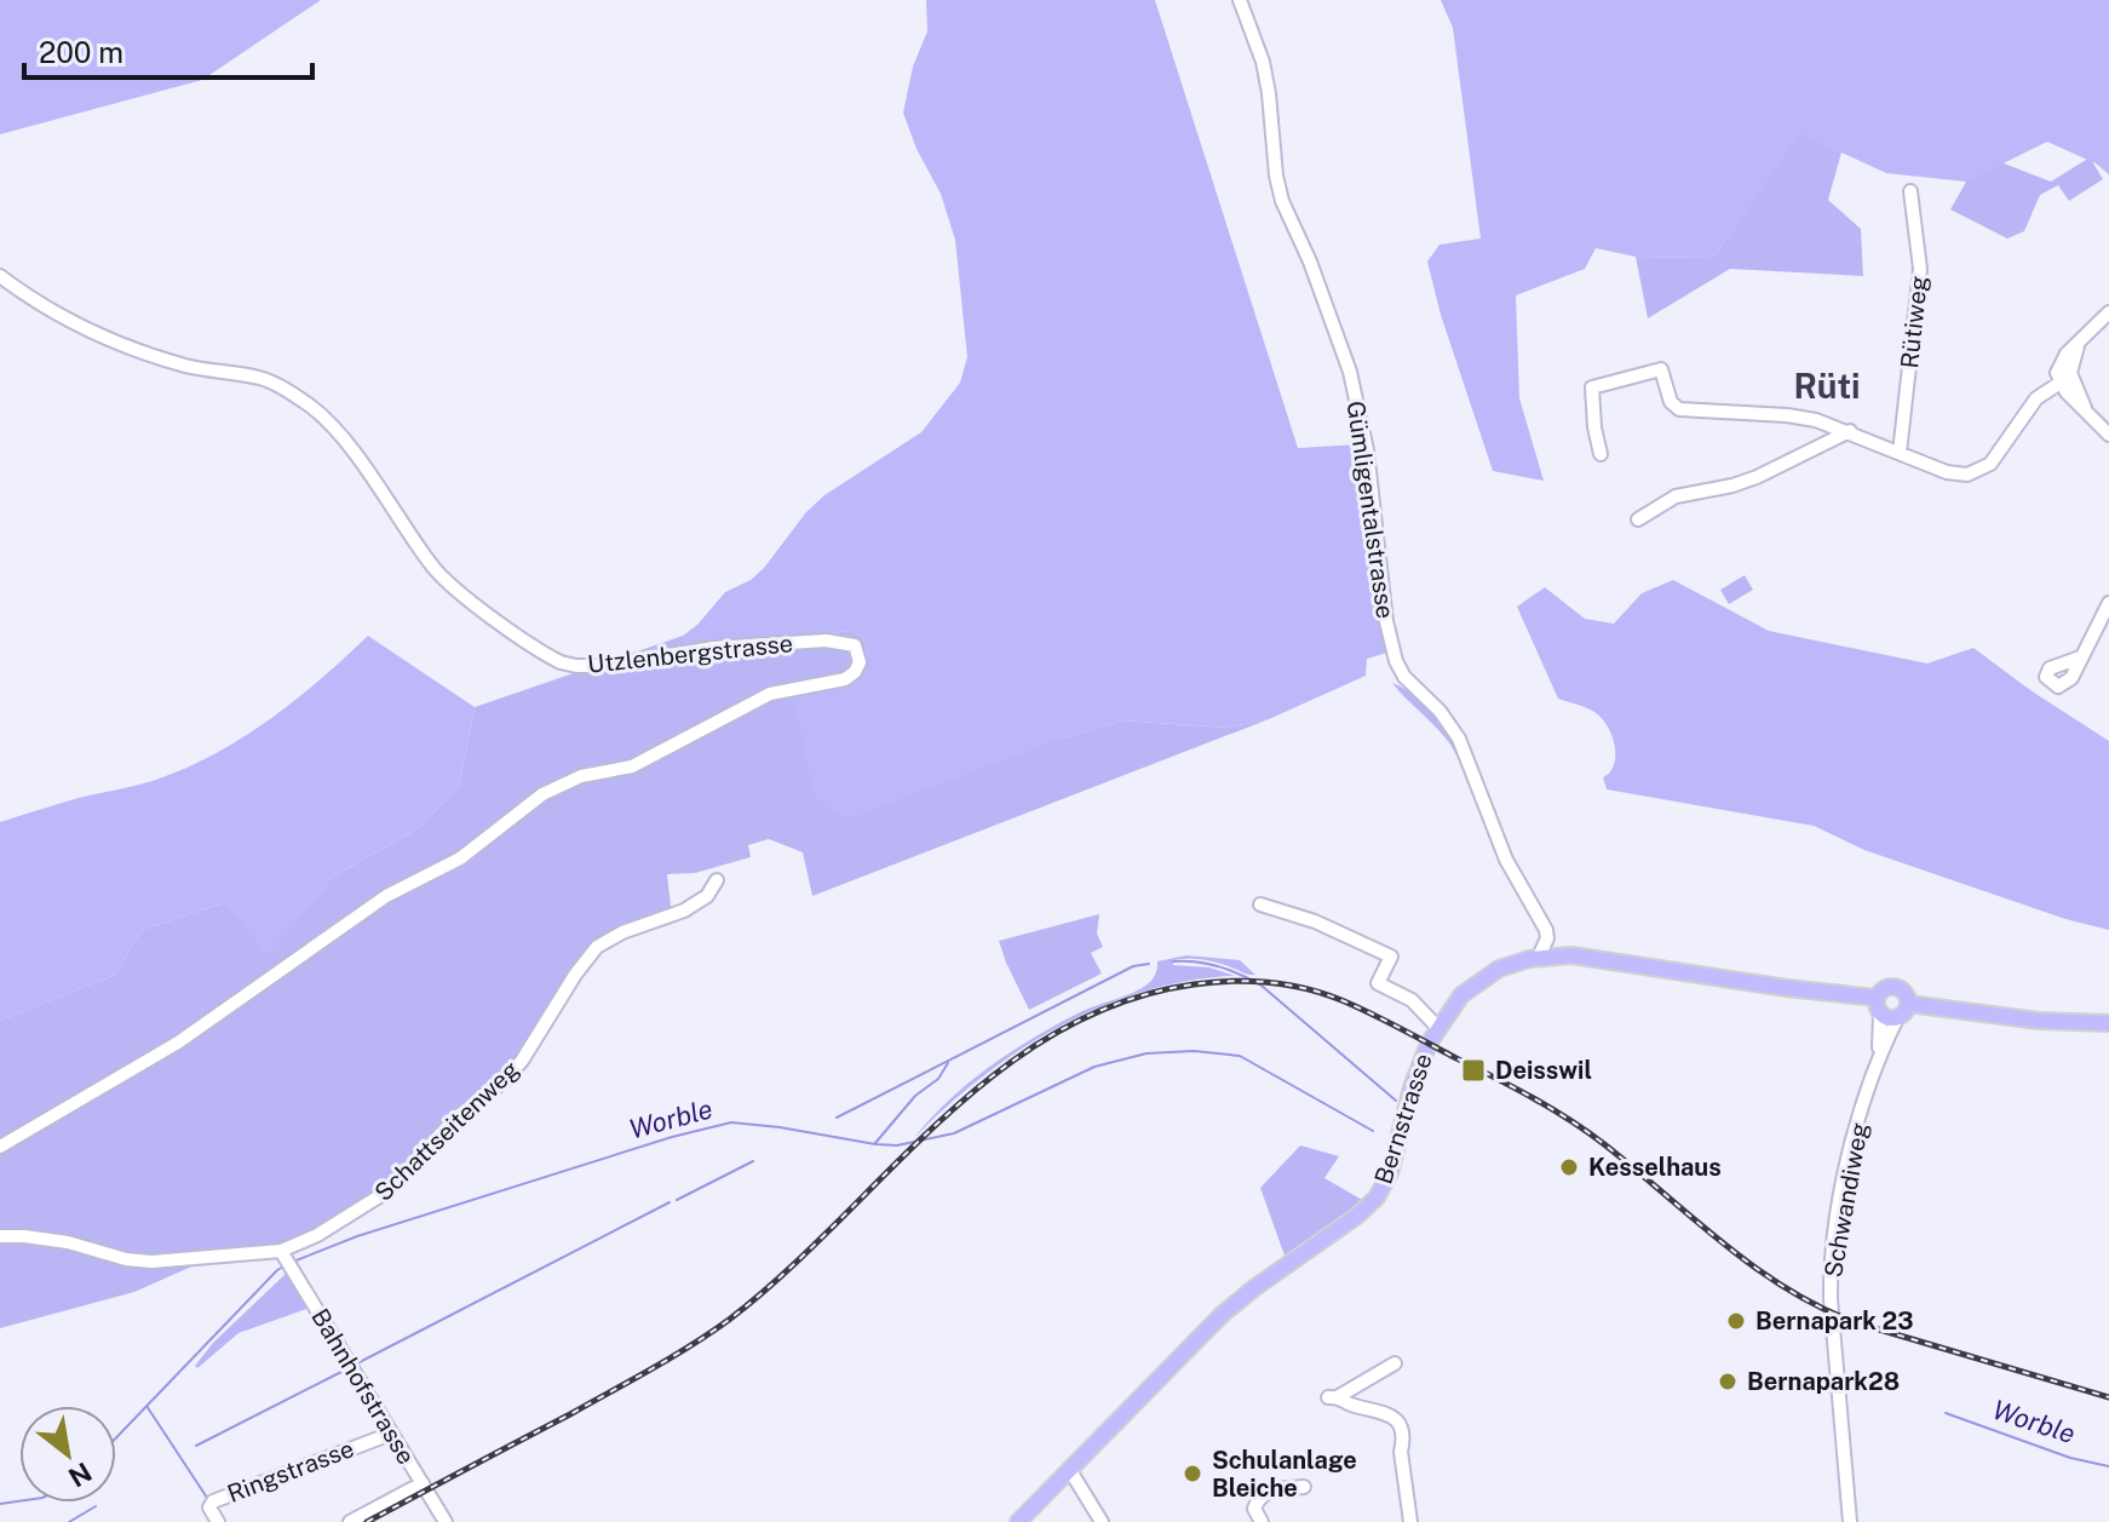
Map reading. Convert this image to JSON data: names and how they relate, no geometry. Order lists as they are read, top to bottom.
{
  "streets": {
    "main road": ["Bernstrasse"],
    "street": [
      "Rütiweg",
      "Gümligentalstrasse",
      "Utzlenbergstrasse",
      "Schattseitenweg",
      "Schwandiweg",
      "Bahnhofstrasse",
      "Ringstrasse"
    ]
  },
  "crossings": [
    ["Gümligentalstrasse", "Bernstrasse"],
    ["Bernstrasse", "Schwandiweg"],
    ["Schattseitenweg", "Bahnhofstrasse"],
    ["Bahnhofstrasse", "Ringstrasse"]
  ],
  "districts": ["Rüti"],
  "water": ["Worble"],
  "places": {
    "transit": ["Deisswil"],
    "other": [
      "Kesselhaus",
      "Bernapark 23",
      "Bernapark28",
      "Schulanlage Bleiche"
    ]
  },
  "scale_bar": "200 m",
  "north": "bottom right"
}
